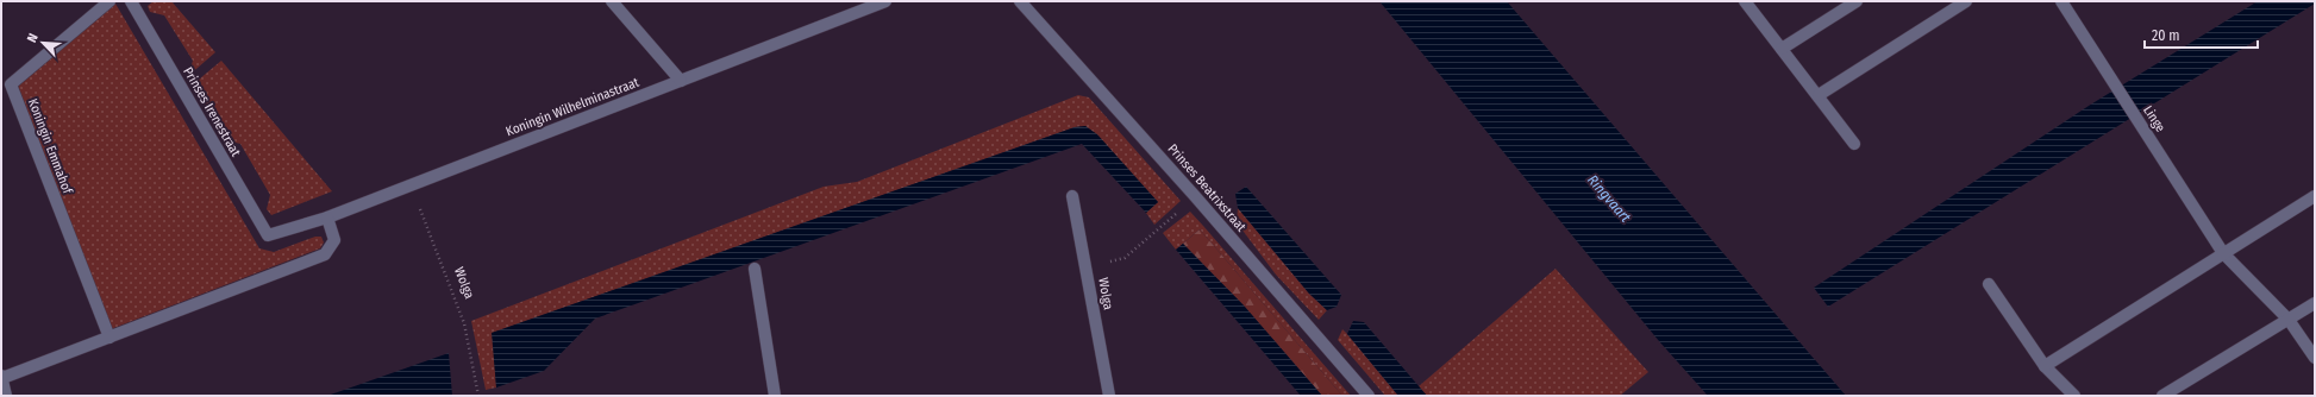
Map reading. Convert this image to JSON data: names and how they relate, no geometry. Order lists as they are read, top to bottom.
{
  "streets": {
    "street": [
      "Koningin Wilhelminastraat",
      "Prinses Irenestraat",
      "Linge",
      "Koningin Emmahof",
      "Prinses Beatrixstraat",
      "Wolga"
    ]
  },
  "crossings": [
    ["Koningin Wilhelminastraat", "Prinses Irenestraat"],
    ["Koningin Wilhelminastraat", "Wolga"]
  ],
  "water": ["Ringvaart"],
  "scale_bar": "20 m",
  "north": "top left"
}
